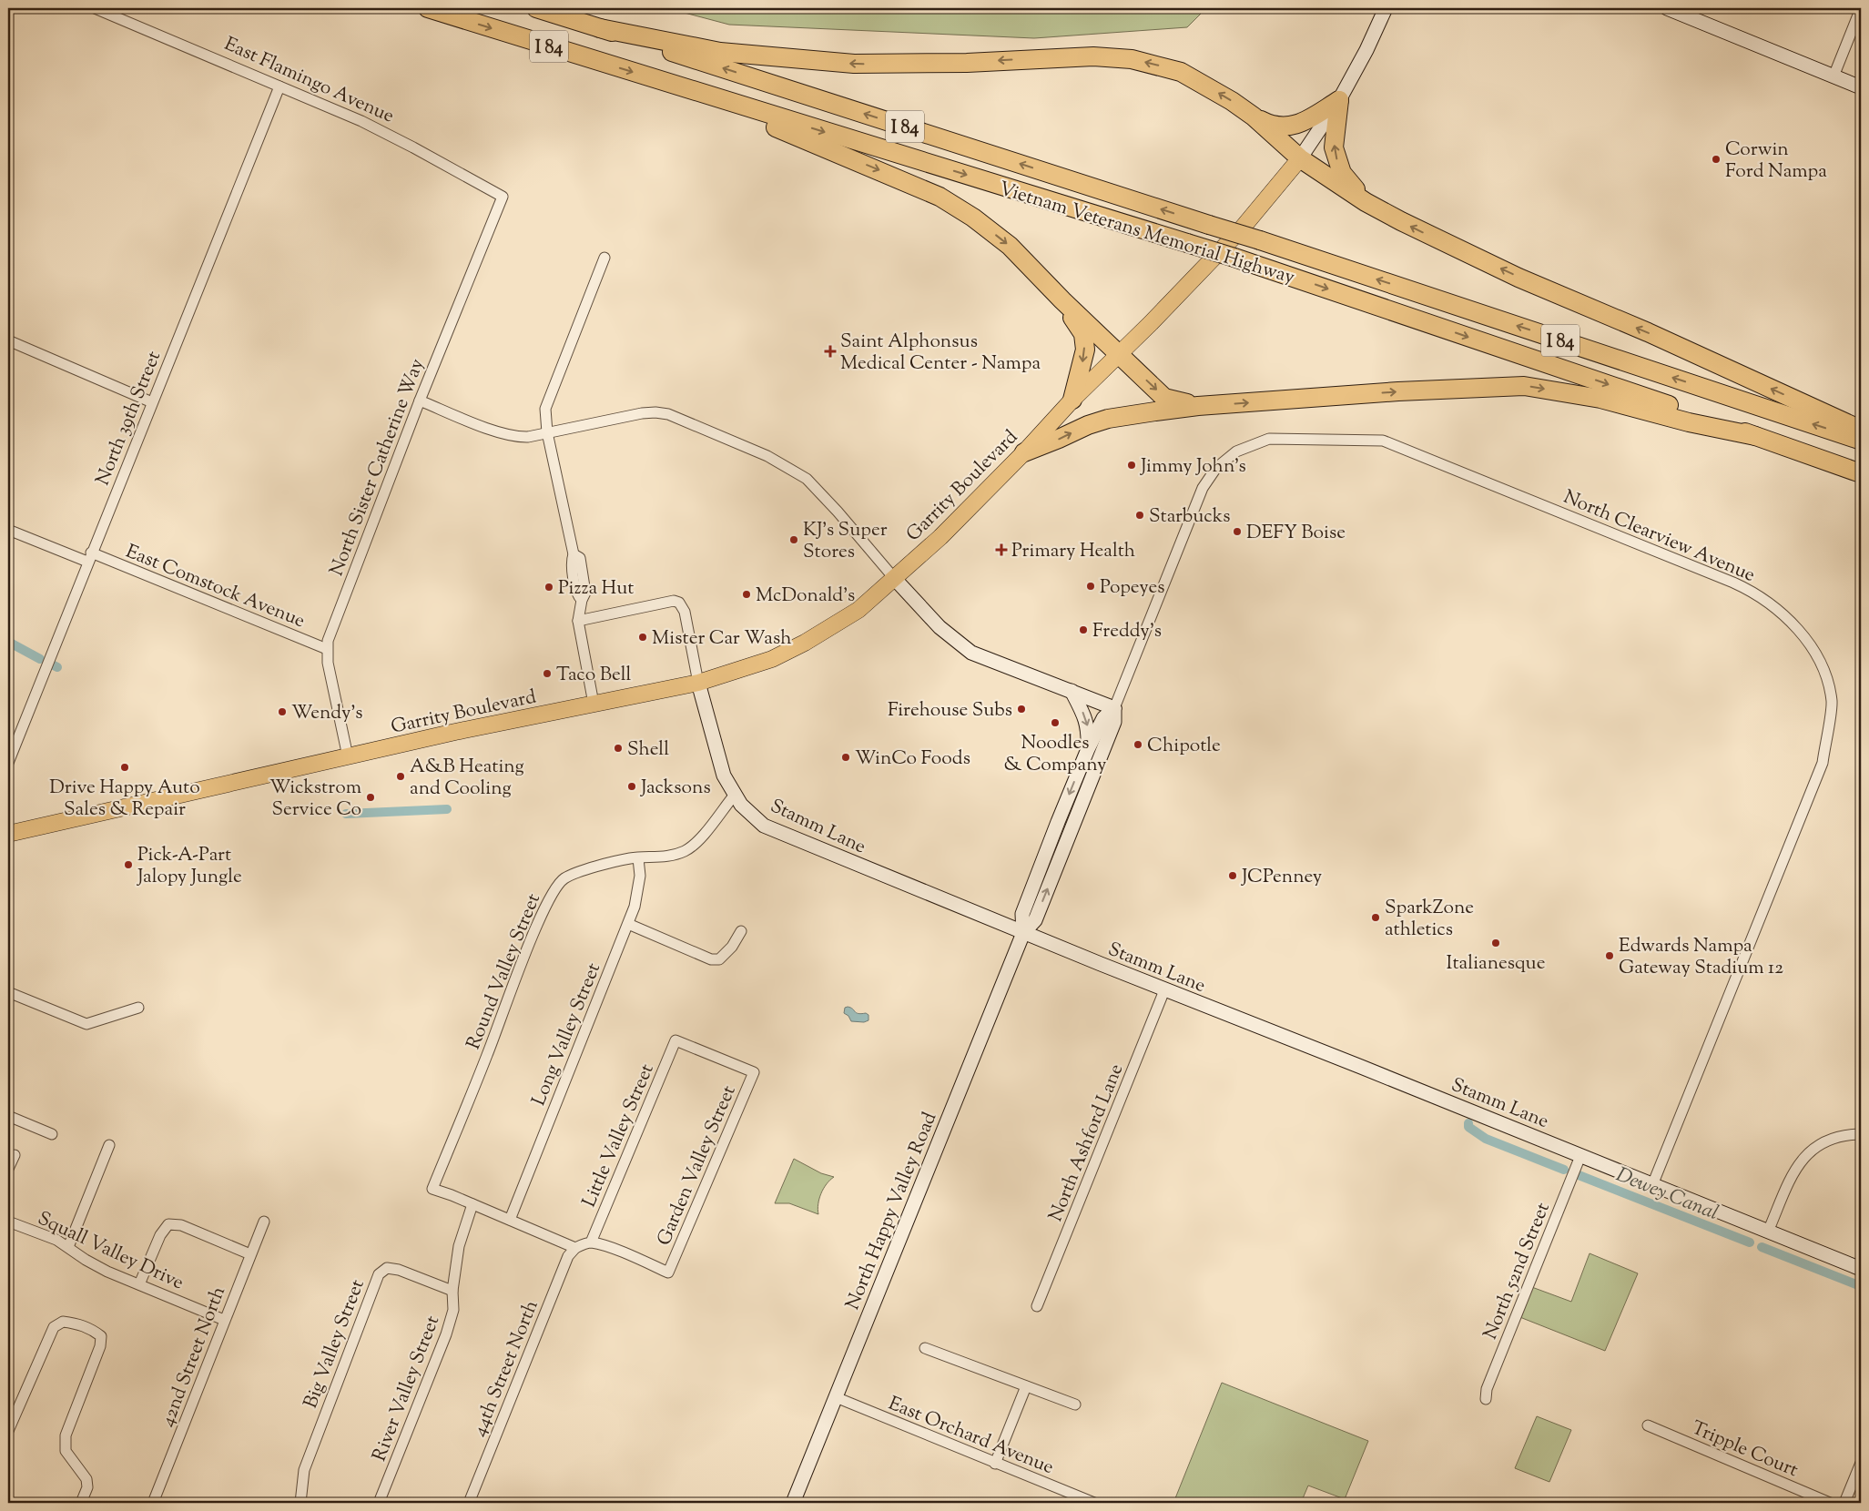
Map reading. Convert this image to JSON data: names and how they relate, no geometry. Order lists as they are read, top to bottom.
{
  "streets": {
    "highway": ["I 84", "Vietnam Veterans Memorial Highway"],
    "main road": ["Garrity Boulevard", "Stamm Lane", "North Happy Valley Road"],
    "street": [
      "East Flamingo Avenue",
      "North 39th Street",
      "North Sister Catherine Way",
      "North Clearview Avenue",
      "East Comstock Avenue",
      "Round Valley Street",
      "Long Valley Street",
      "Little Valley Street",
      "North Ashford Lane",
      "Garden Valley Street",
      "Squall Valley Drive",
      "North 52nd Street",
      "Big Valley Street",
      "42nd Street North",
      "44th Street North",
      "River Valley Street",
      "East Orchard Avenue",
      "Tripple Court"
    ]
  },
  "crossings": [
    ["East Flamingo Avenue", "North 39th Street"],
    ["East Flamingo Avenue", "North Sister Catherine Way"],
    ["North 39th Street", "East Comstock Avenue"],
    ["North Sister Catherine Way", "Garrity Boulevard"],
    ["North Sister Catherine Way", "East Comstock Avenue"],
    ["Garrity Boulevard", "Stamm Lane"],
    ["North Clearview Avenue", "Stamm Lane"],
    ["North Clearview Avenue", "North Happy Valley Road"],
    ["Stamm Lane", "Round Valley Street"],
    ["Stamm Lane", "North Ashford Lane"],
    ["Stamm Lane", "North Happy Valley Road"],
    ["Stamm Lane", "North 52nd Street"],
    ["Round Valley Street", "Long Valley Street"],
    ["Round Valley Street", "River Valley Street"],
    ["Little Valley Street", "Garden Valley Street"],
    ["North Happy Valley Road", "East Orchard Avenue"],
    ["Squall Valley Drive", "42nd Street North"],
    ["Big Valley Street", "River Valley Street"]
  ],
  "water": ["Dewey Canal"],
  "places": {
    "other": [
      "Corwin Ford Nampa",
      "Jimmy John's",
      "Starbucks",
      "DEFY Boise",
      "KJ's Super Stores",
      "Popeyes",
      "Pizza Hut",
      "McDonald's",
      "Freddy's",
      "Mister Car Wash",
      "Taco Bell",
      "Firehouse Subs",
      "Wendy's",
      "Noodles & Company",
      "Chipotle",
      "Shell",
      "WinCo Foods",
      "Drive Happy Auto Sales & Repair",
      "A&B Heating and Cooling",
      "Jacksons",
      "Wickstrom Service Co",
      "Pick-A-Part Jalopy Jungle",
      "JCPenney",
      "SparkZone athletics",
      "Italianesque",
      "Edwards Nampa Gateway Stadium 12"
    ],
    "health": ["Saint Alphonsus Medical Center - Nampa", "Primary Health"]
  }
}
